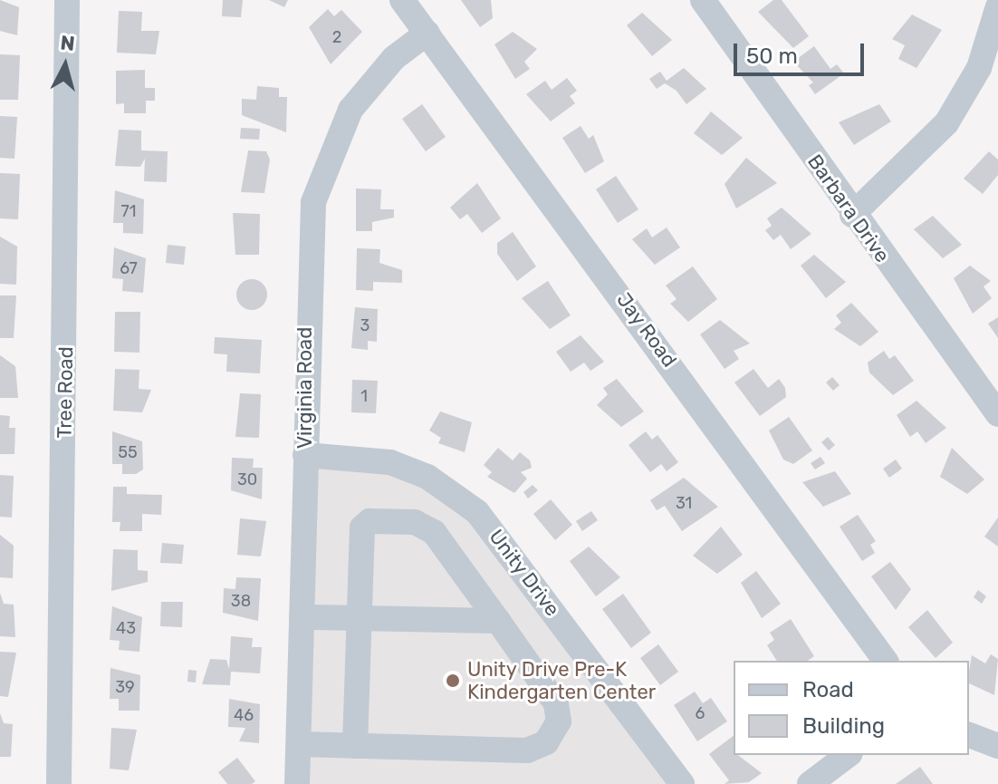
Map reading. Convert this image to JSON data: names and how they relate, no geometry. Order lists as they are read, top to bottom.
{
  "streets": {
    "street": [
      "Barbara Drive",
      "Jay Road",
      "Virginia Road",
      "Tree Road",
      "Unity Drive"
    ]
  },
  "crossings": [
    ["Jay Road", "Virginia Road"],
    ["Virginia Road", "Unity Drive"]
  ],
  "places": ["Unity Drive Pre-K Kindergarten Center"],
  "house_numbers": [
    "2",
    "71",
    "67",
    "3",
    "1",
    "55",
    "30",
    "31",
    "38",
    "43",
    "39",
    "6",
    "46"
  ],
  "legend": ["Road", "Building"],
  "scale_bar": "50 m",
  "north": "top"
}
